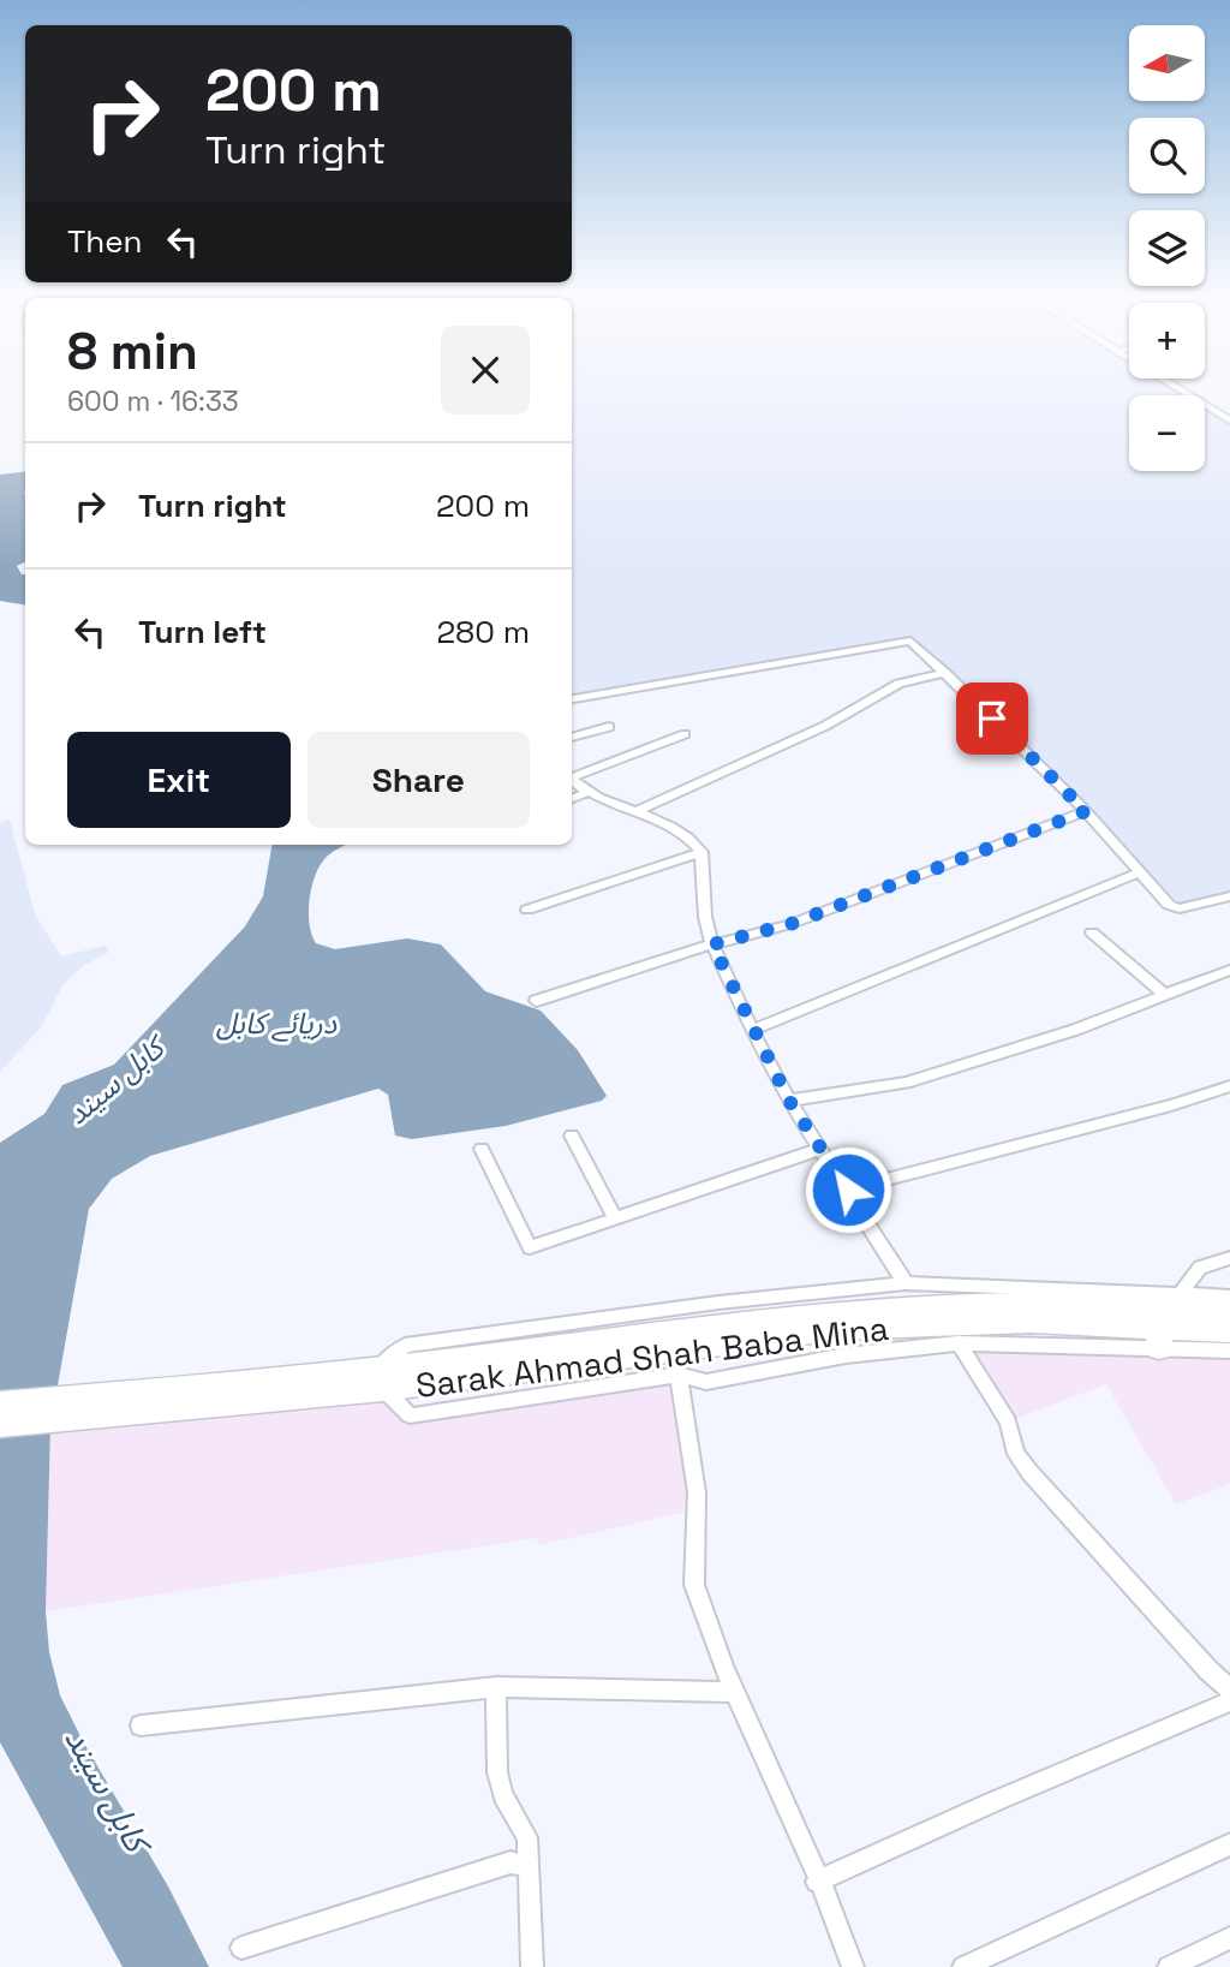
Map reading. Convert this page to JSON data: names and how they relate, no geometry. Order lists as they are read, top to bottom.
{
  "streets": {
    "highway": ["Sarak Ahmad Shah Baba Mina"]
  },
  "water": ["دریائے کابل", "کابل سيند"],
  "north": "left",
  "page": {
    "map_buttons": ["+", "−"],
    "turn": ["200 m", "Turn right"],
    "then": "Then",
    "heading": ["8 min", "600 m · 16:33"],
    "list": [
      {
        "name": "Turn right",
        "value": "200 m"
      },
      {
        "name": "Turn left",
        "value": "280 m"
      }
    ],
    "buttons": ["Exit", "Share"]
  }
}
